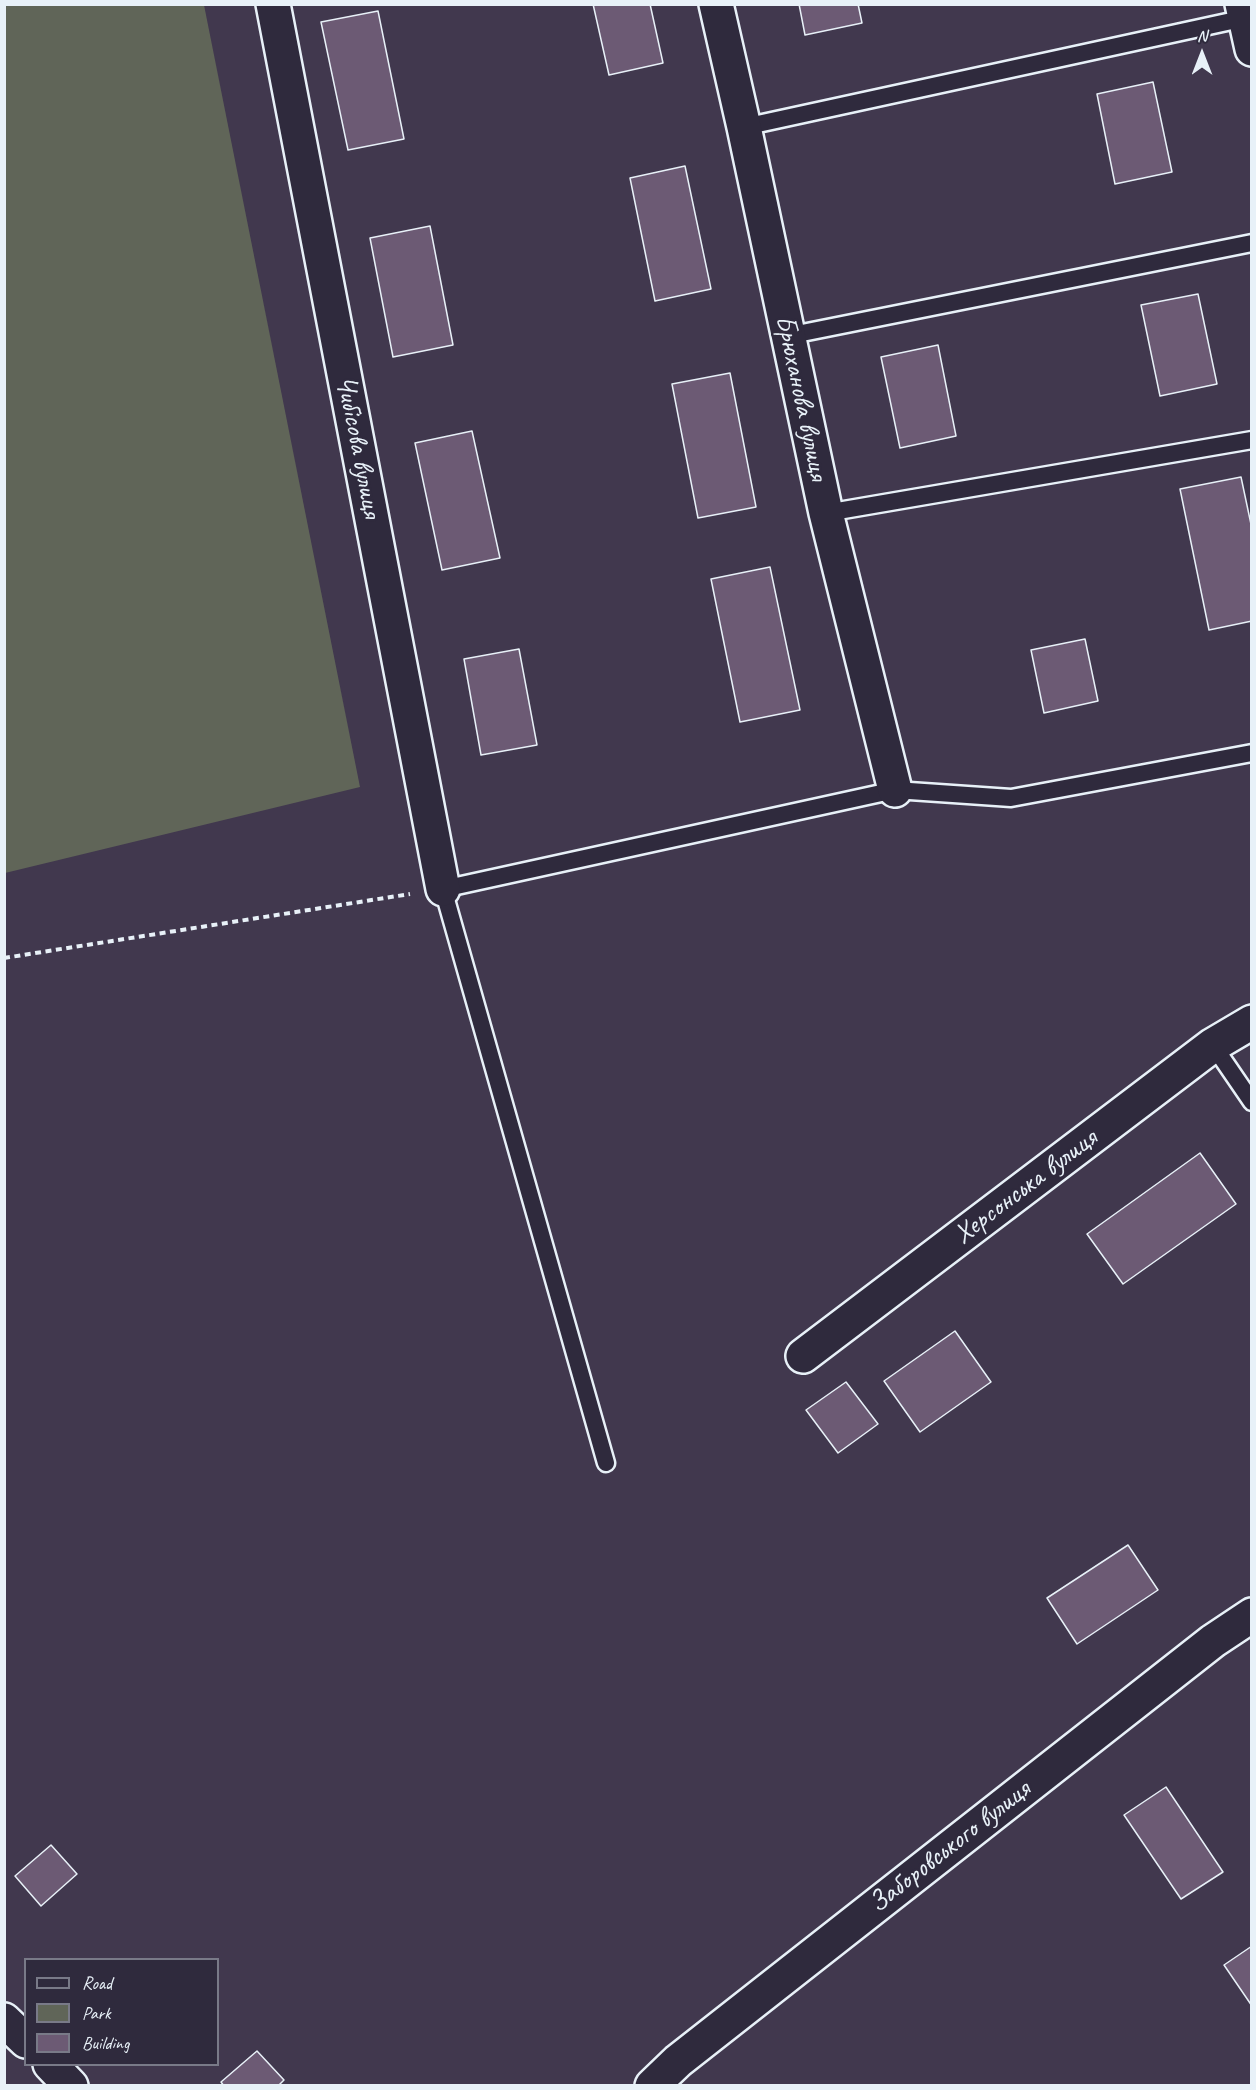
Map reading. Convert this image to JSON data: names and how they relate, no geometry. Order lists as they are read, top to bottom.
{
  "streets": {
    "street": [
      "Брюханова вулиця",
      "Чибісова вулиця",
      "Херсонська вулиця",
      "Заборовського вулиця"
    ]
  },
  "legend": ["Road", "Park", "Building"],
  "north": "top"
}
